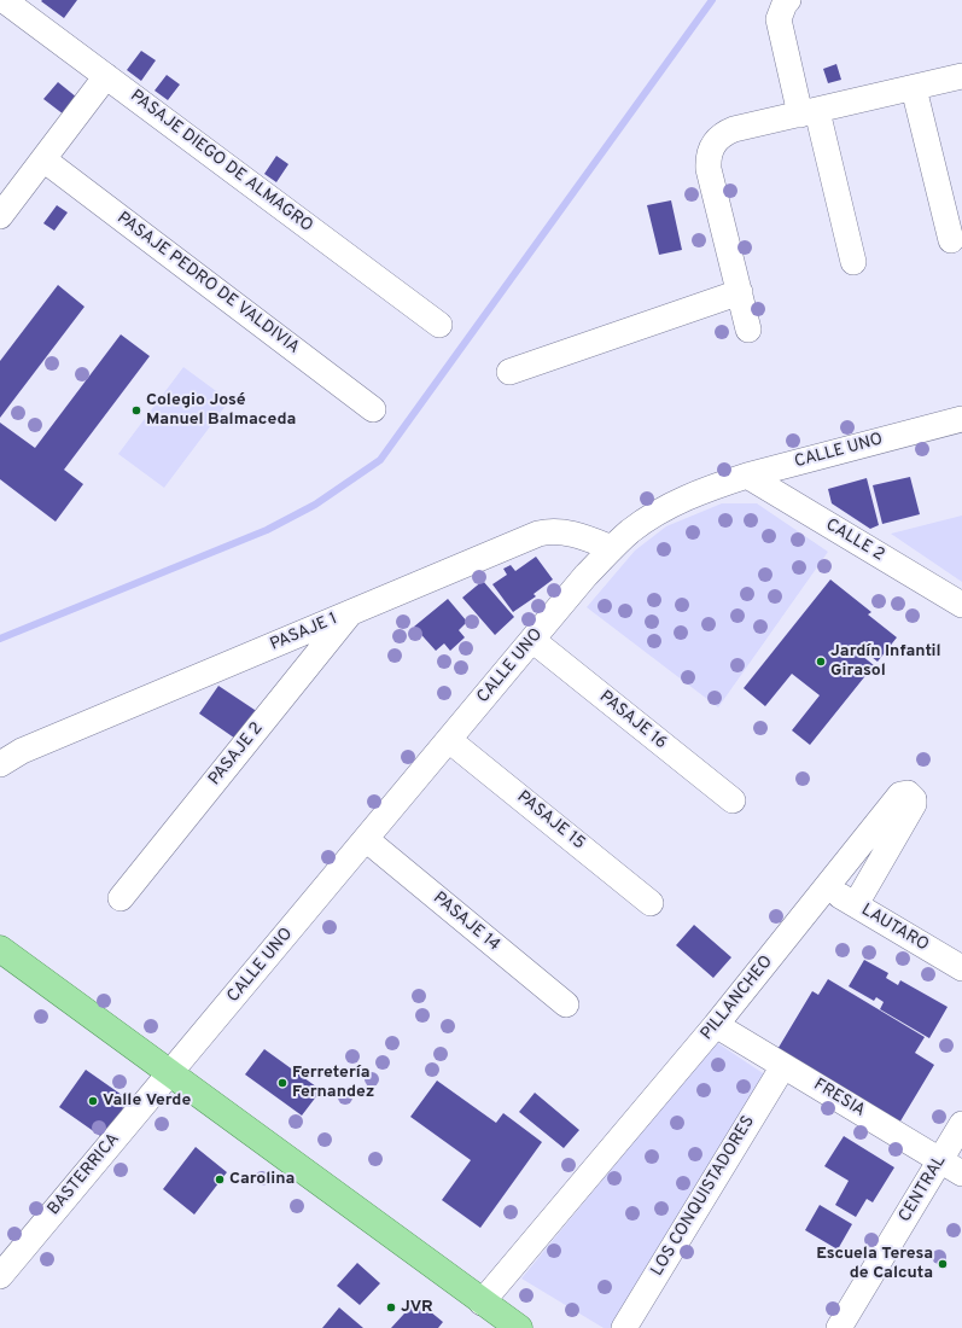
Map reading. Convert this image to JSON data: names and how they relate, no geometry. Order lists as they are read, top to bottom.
{
  "streets": {
    "street": [
      "PASAJE DIEGO DE ALMAGRO",
      "PASAJE PEDRO DE VALDIVIA",
      "CALLE UNO",
      "CALLE 2",
      "PASAJE 1",
      "PASAJE 16",
      "PASAJE 2",
      "PASAJE 15",
      "PASAJE 14",
      "LAUTARO",
      "PILLANCHEO",
      "FRESIA",
      "BASTERRICA",
      "CENTRAL",
      "LOS CONQUISTADORES"
    ]
  },
  "crossings": [
    ["CALLE UNO", "CALLE 2"],
    ["CALLE UNO", "PASAJE 1"],
    ["CALLE UNO", "PASAJE 16"],
    ["CALLE UNO", "PASAJE 15"],
    ["CALLE UNO", "PASAJE 14"],
    ["CALLE UNO", "BASTERRICA"],
    ["PASAJE 1", "PASAJE 2"],
    ["LAUTARO", "PILLANCHEO"],
    ["PILLANCHEO", "FRESIA"],
    ["FRESIA", "CENTRAL"],
    ["FRESIA", "LOS CONQUISTADORES"]
  ],
  "places": [
    "Colegio José Manuel Balmaceda",
    "Jardín Infantil Girasol",
    "Ferretería Fernandez",
    "Valle Verde",
    "Carolina",
    "Escuela Teresa de Calcuta",
    "JVR"
  ]
}
